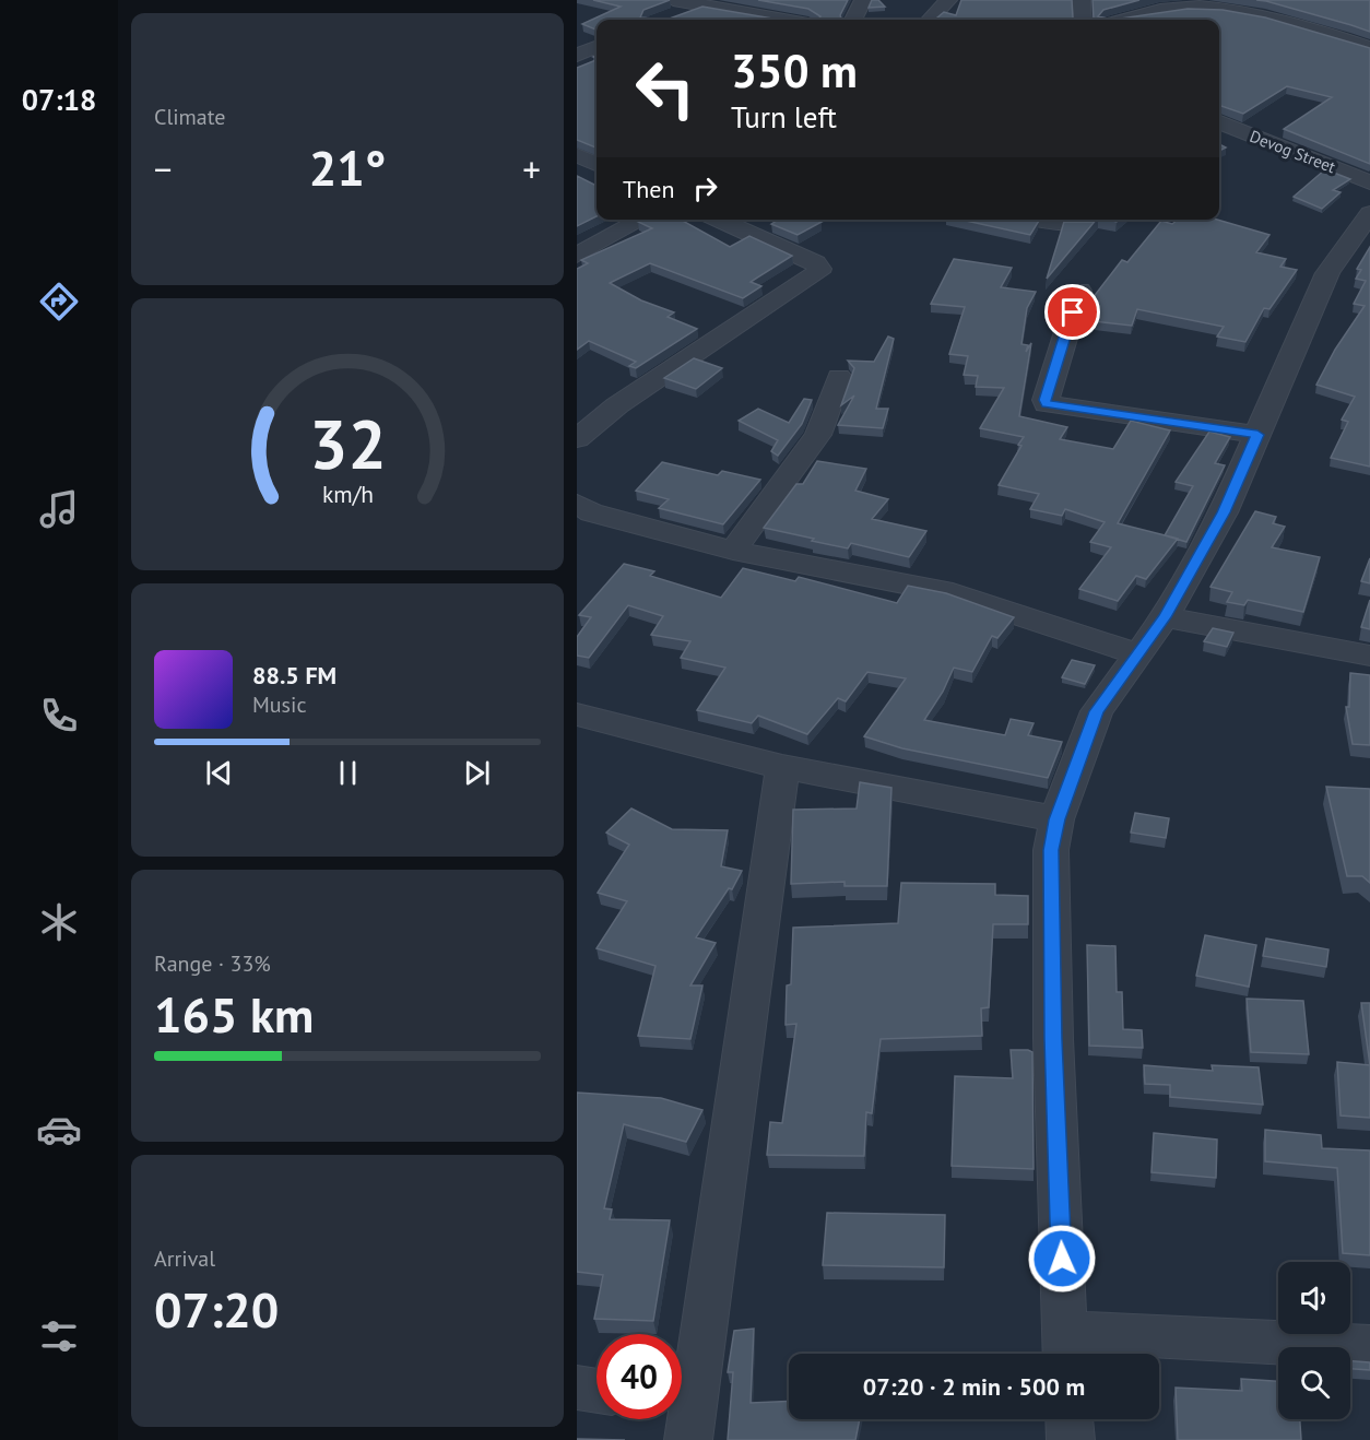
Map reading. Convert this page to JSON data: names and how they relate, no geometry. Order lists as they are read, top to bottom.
{
  "streets": {
    "street": ["Devog Street"]
  },
  "page": {
    "tabs": "07:18",
    "tile": [
      "Climate",
      ["Range · 33%", "165 km"],
      ["Arrival", "07:20"]
    ],
    "turn": ["350 m", "Turn left"],
    "heat": ["−", "21°", "+"],
    "then": "Then",
    "song": ["88.5 FM", "Music"],
    "limit": "40",
    "trip": "07:20 · 2 min · 500 m",
    "gauge": ["32", "km/h"]
  }
}
